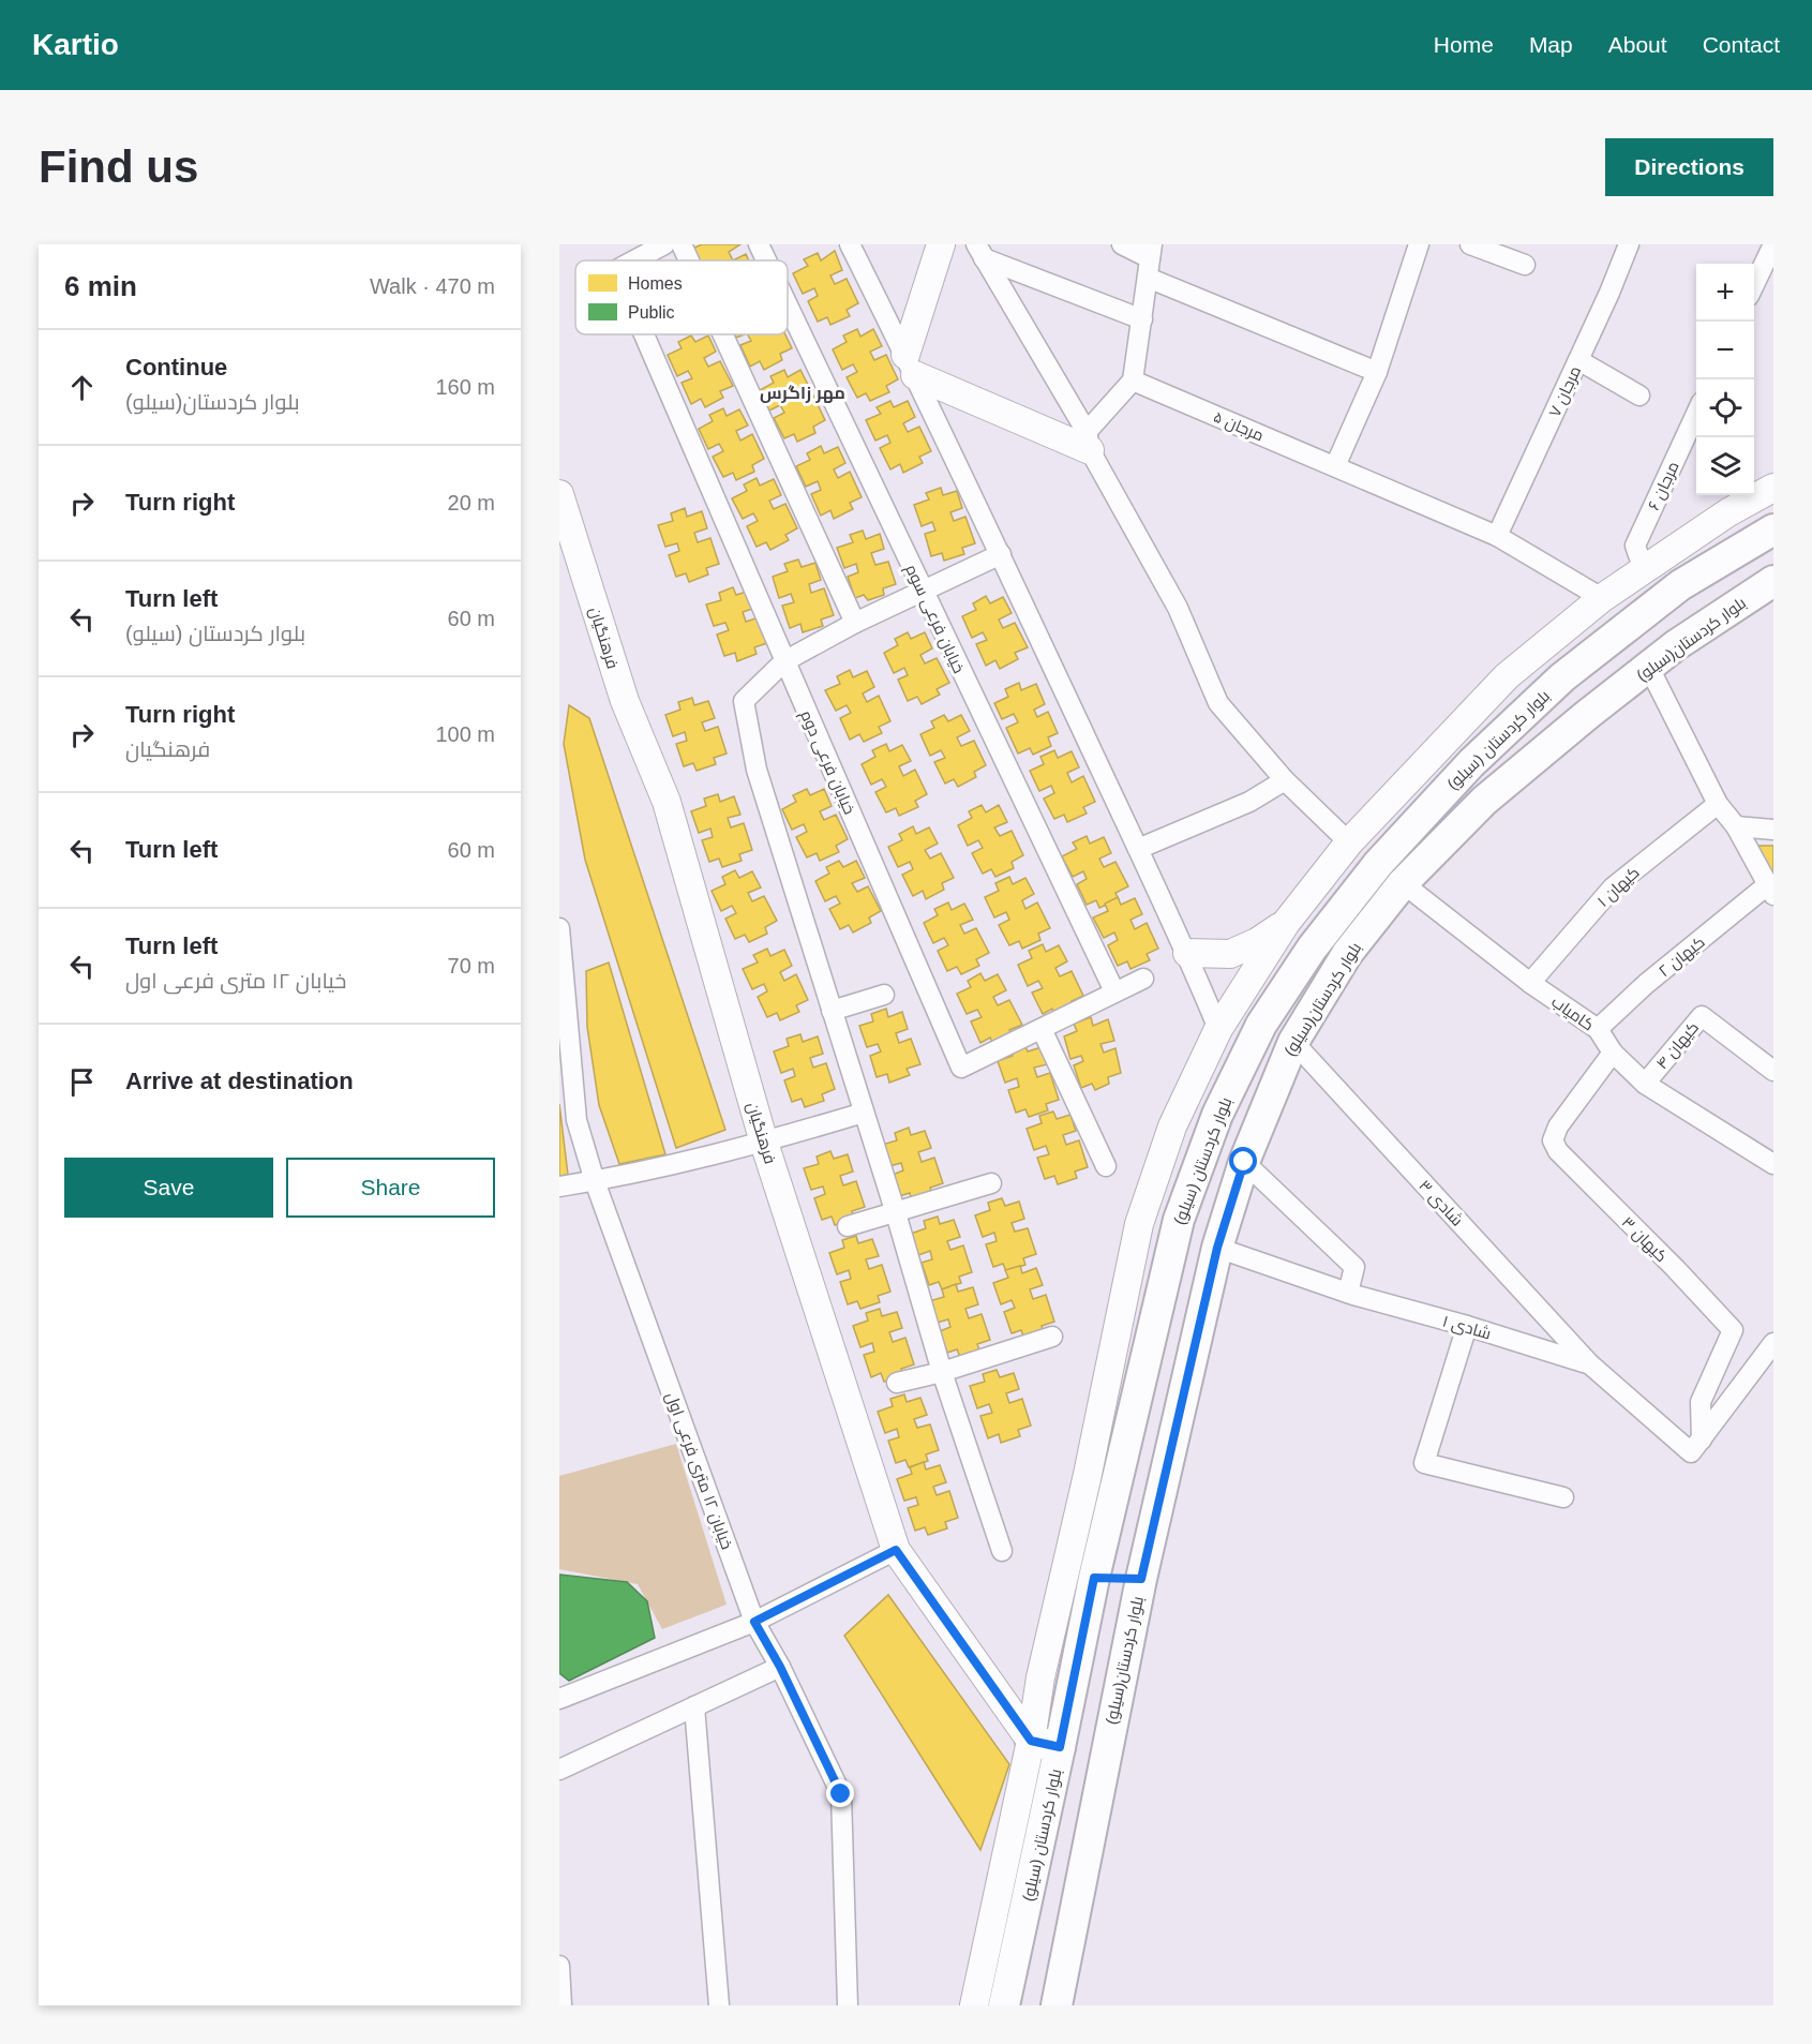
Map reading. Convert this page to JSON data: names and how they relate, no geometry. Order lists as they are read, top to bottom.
{
  "streets": {
    "main road": ["بلوار کردستان(سیلو)", "بلوار کردستان (سیلو)"],
    "street": [
      "مرجان ۷",
      "مرجان ۵",
      "مرجان ۶",
      "خیابان فرعی سوم",
      "فرهنگیان",
      "خیابان فرعی دوم",
      "کیهان ۱",
      "کیهان ۲",
      "کامیاب",
      "کیهان ۴",
      "شادی ۳",
      "کیهان ۳",
      "شادی ۱",
      "خیابان ۱۲ متری فرعی اول"
    ]
  },
  "crossings": [
    ["مرجان ۷", "مرجان ۵"],
    ["خیابان فرعی سوم", "خیابان فرعی دوم"],
    ["بلوار کردستان(سیلو)", "کامیاب"],
    ["بلوار کردستان(سیلو)", "شادی ۳"],
    ["بلوار کردستان(سیلو)", "شادی ۱"],
    ["کیهان ۱", "کامیاب"],
    ["کیهان ۲", "کامیاب"],
    ["کامیاب", "کیهان ۴"],
    ["کامیاب", "کیهان ۳"],
    ["شادی ۳", "شادی ۱"],
    ["کیهان ۳", "شادی ۱"]
  ],
  "districts": ["مهر زاگرس"],
  "legend": ["Homes", "Public"],
  "page": {
    "header": "Kartio",
    "nav": [
      "Home",
      "Map",
      "About",
      "Contact"
    ],
    "buttons": [
      "Directions",
      ["Save", "Share"]
    ],
    "title": "Find us",
    "heading": ["6 min", "Walk · 470 m"],
    "map_buttons": ["+", "−"],
    "list": [
      ["Continue", "بلوار کردستان(سیلو)", "160 m"],
      ["Turn right", "20 m"],
      ["Turn left", "بلوار کردستان (سیلو)", "60 m"],
      ["Turn right", "فرهنگیان", "100 m"],
      ["Turn left", "60 m"],
      ["Turn left", "خیابان ۱۲ متری فرعی اول", "70 m"],
      "Arrive at destination"
    ]
  }
}
